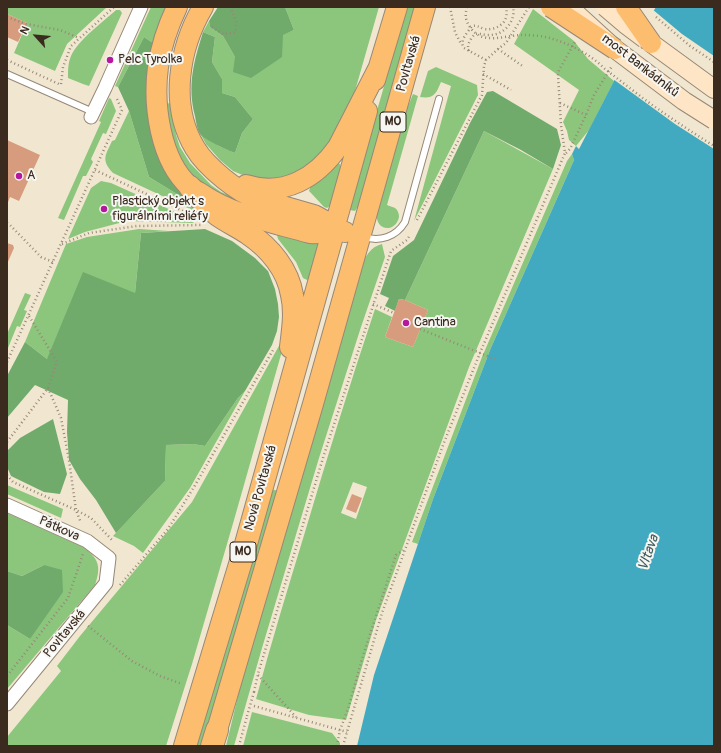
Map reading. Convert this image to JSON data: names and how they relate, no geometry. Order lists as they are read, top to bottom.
{
  "streets": {
    "highway": ["MO", "Nová Povltavská"],
    "main road": ["Povltavská", "most Barikádníků"],
    "street": ["Pátkova"]
  },
  "crossings": [
    ["Povltavská", "Nová Povltavská"],
    ["Povltavská", "Pátkova"],
    ["MO", "Nová Povltavská"]
  ],
  "water": ["Vltava"],
  "places": [
    "Pelc Tyrolka",
    "A",
    "Plastický objekt s figurálními reliéfy",
    "Cantina"
  ],
  "north": "top left"
}
